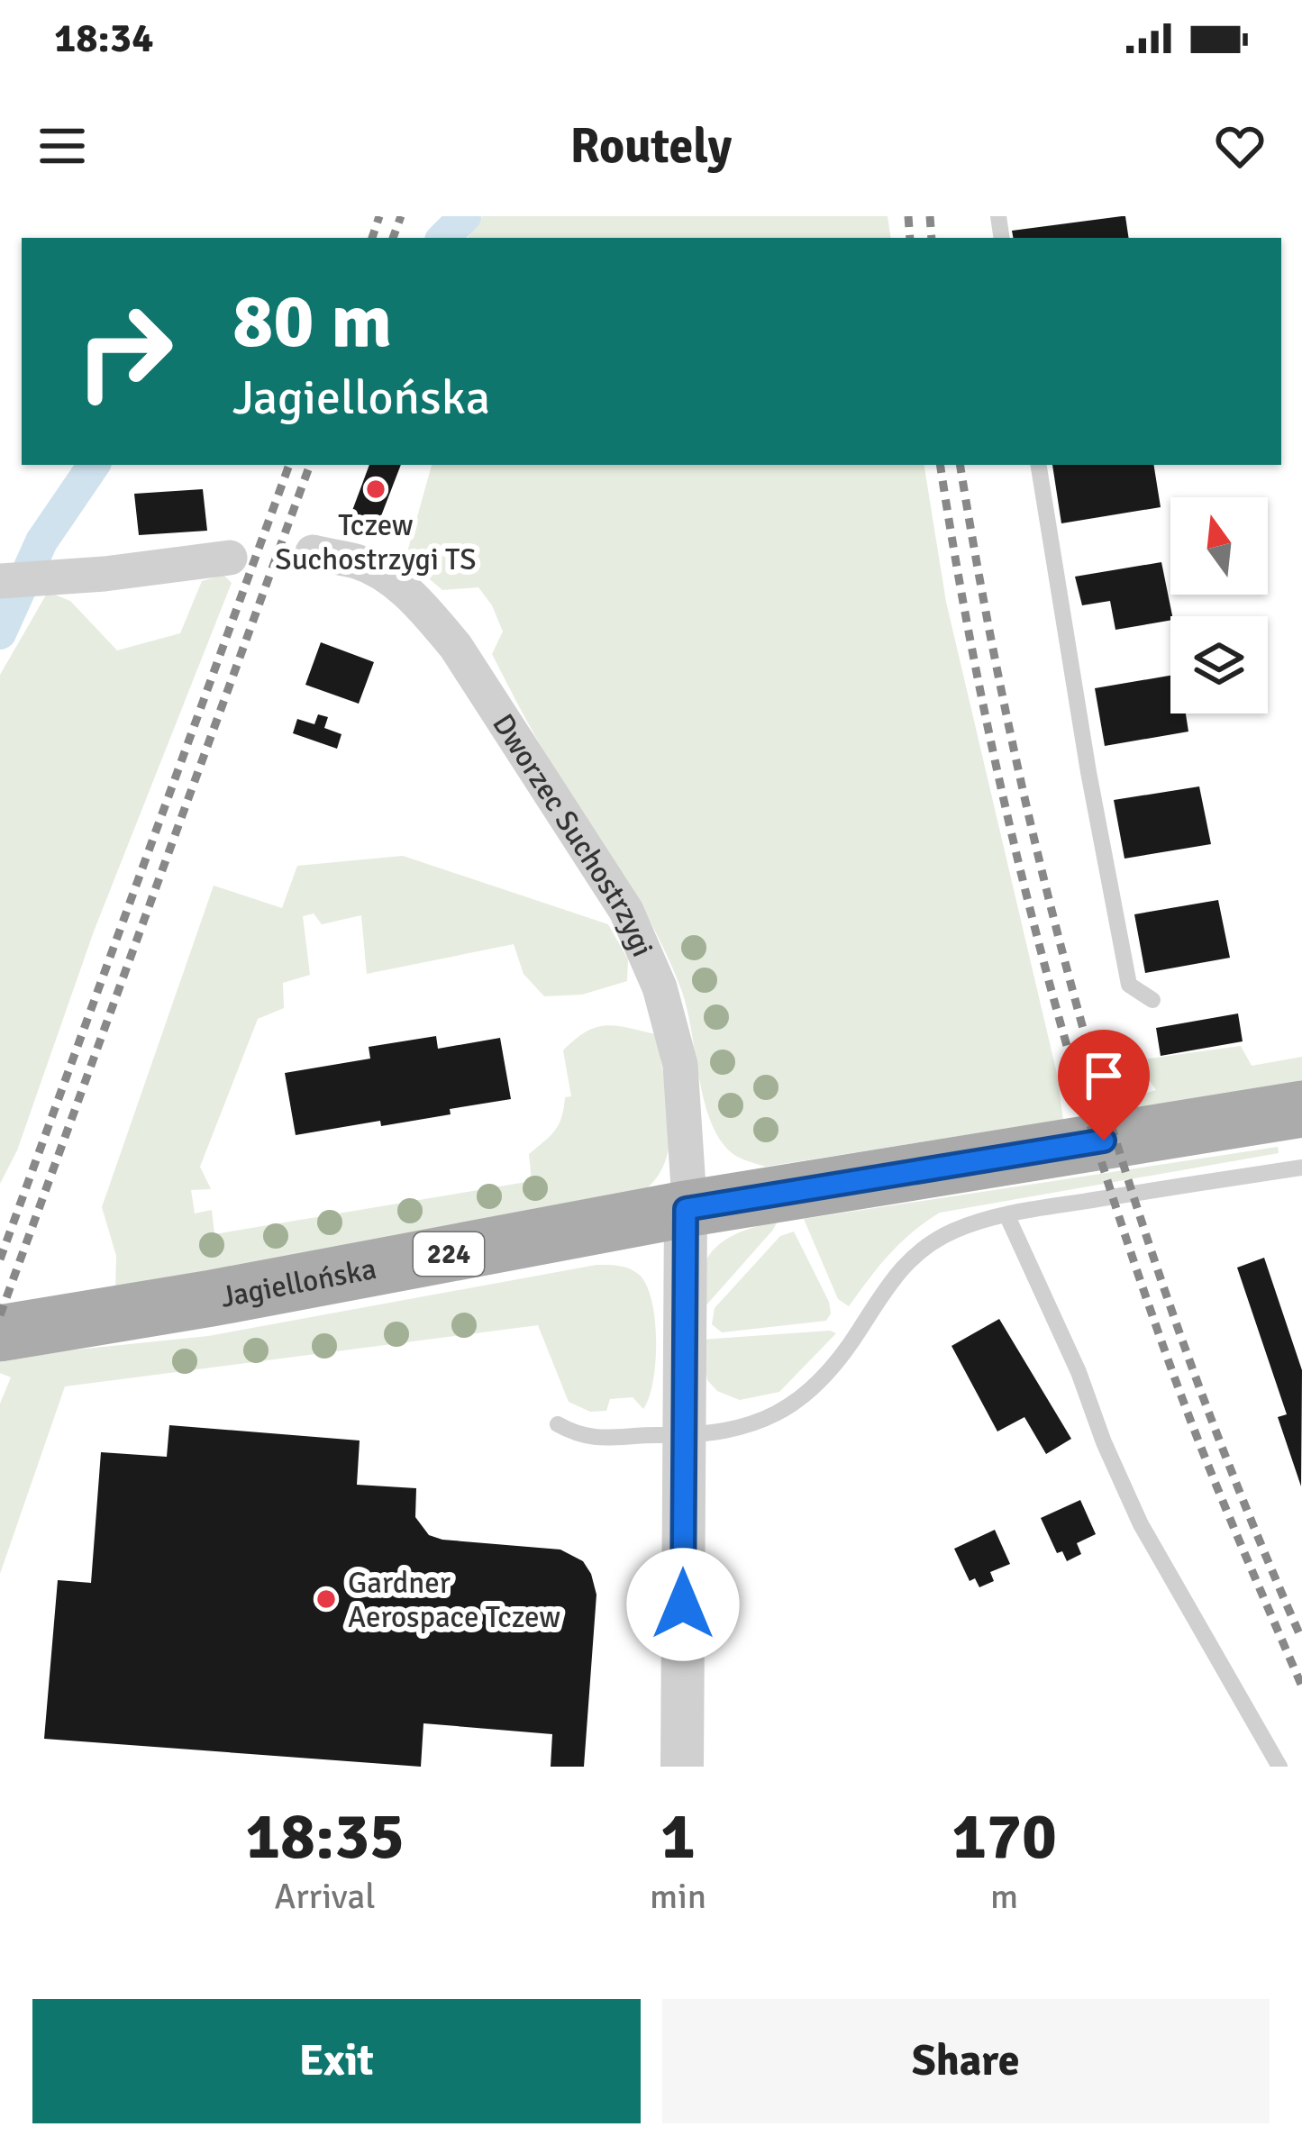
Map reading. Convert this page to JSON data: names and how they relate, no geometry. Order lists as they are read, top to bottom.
{
  "streets": {
    "main road": ["224", "Jagiellońska"],
    "street": ["Dworzec Suchostrzygi"]
  },
  "crossings": [
    ["Dworzec Suchostrzygi", "Jagiellońska"]
  ],
  "places": ["Tczew Suchostrzygi TS", "Gardner Aerospace Tczew"],
  "north": "top",
  "page": {
    "status": "18:34",
    "header": "Routely",
    "turn": ["80 m", "Jagiellońska"],
    "eta": [
      "18:35",
      "Arrival",
      "1",
      "min",
      "170",
      "m"
    ],
    "buttons": ["Exit", "Share"]
  }
}
